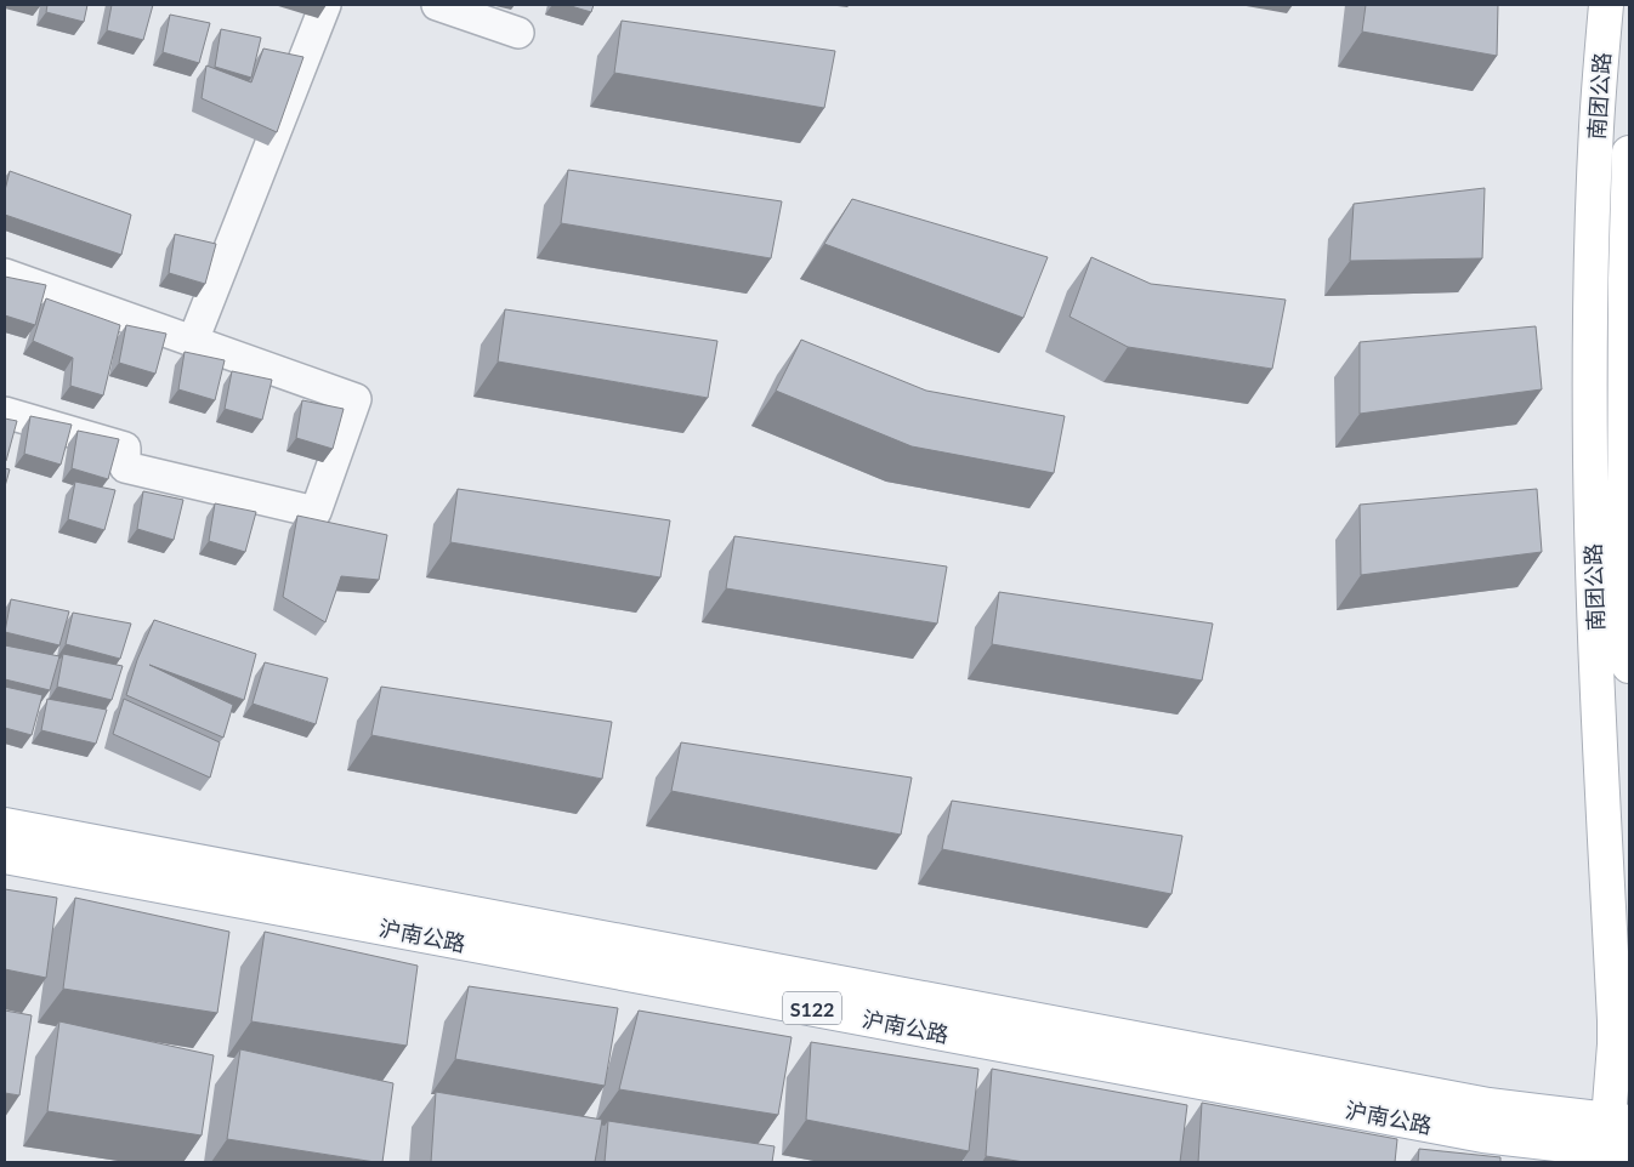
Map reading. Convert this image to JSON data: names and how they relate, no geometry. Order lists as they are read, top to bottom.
{
  "streets": {
    "main road": ["南团公路", "沪南公路", "S122"]
  },
  "crossings": [
    ["南团公路", "沪南公路"]
  ]
}
